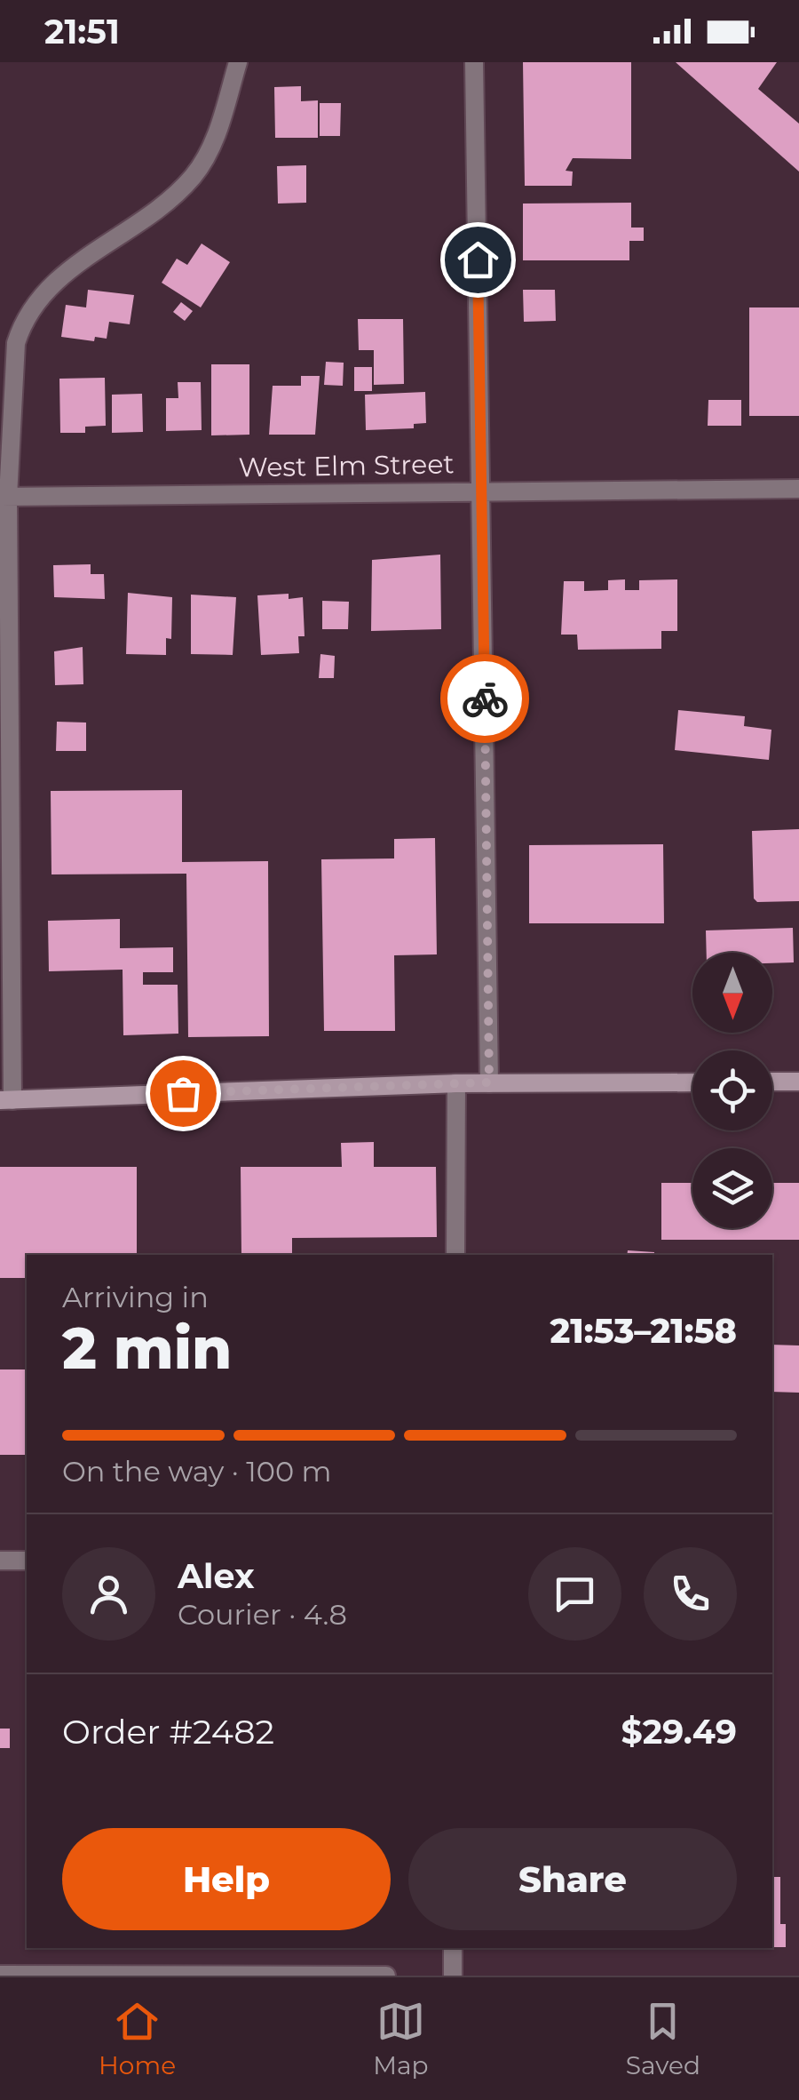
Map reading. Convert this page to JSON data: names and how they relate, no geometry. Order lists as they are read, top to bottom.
{
  "streets": {
    "street": ["West Elm Street"]
  },
  "north": "bottom",
  "page": {
    "status": "21:51",
    "heading": ["2 min", "Arriving in", "21:53–21:58"],
    "panel": [
      "Alex",
      "Courier · 4.8",
      "Order #2482",
      "$29.49"
    ],
    "bar": "On the way · 100 m",
    "buttons": ["Help", "Share"],
    "tabs": ["Home", "Map", "Saved"]
  }
}
